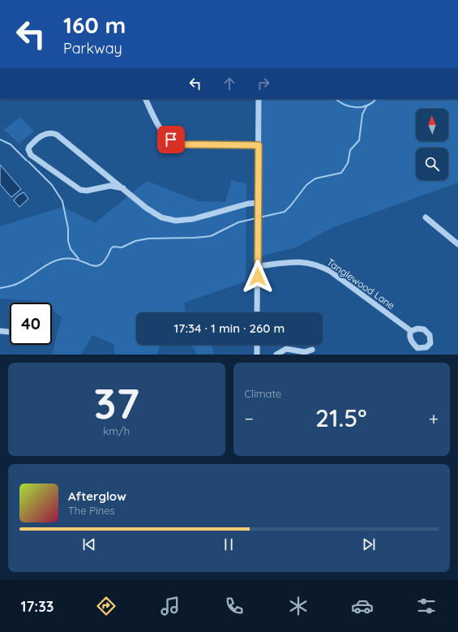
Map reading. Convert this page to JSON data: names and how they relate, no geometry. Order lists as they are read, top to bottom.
{
  "streets": {
    "street": ["Tanglewood Lane"]
  },
  "north": "top",
  "page": {
    "turn": ["160 m", "Parkway"],
    "limit": "40",
    "trip": "17:34 · 1 min · 260 m",
    "tile": [
      ["37", "km/h"],
      "Climate"
    ],
    "heat": ["−", "21.5°", "+"],
    "song": ["Afterglow", "The Pines"],
    "tabs": "17:33"
  }
}
